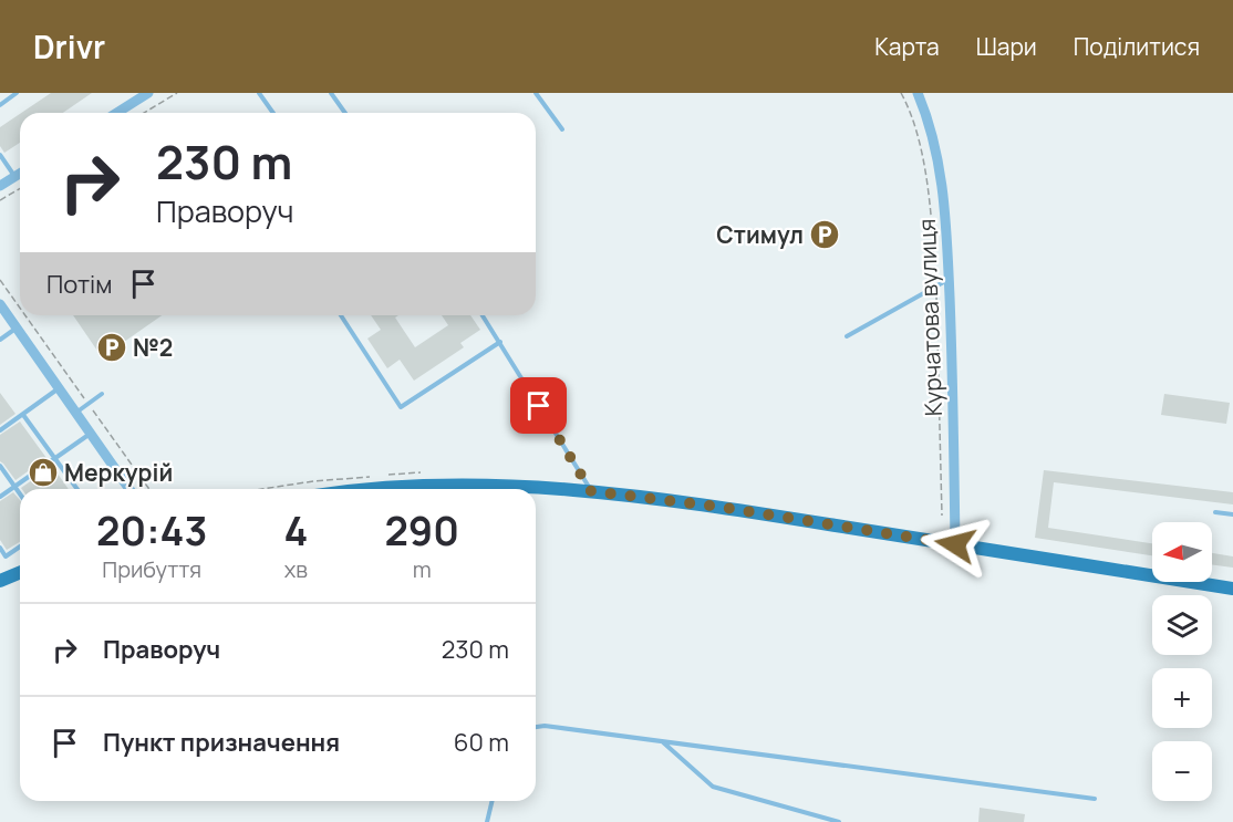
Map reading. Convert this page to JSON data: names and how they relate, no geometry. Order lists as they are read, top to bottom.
{
  "streets": {
    "street": ["Курчатова вулиця"]
  },
  "places": {
    "parking": ["Стимул", "№2"],
    "shop": ["Меркурій"]
  },
  "north": "left",
  "page": {
    "header": "Drivr",
    "nav": ["Карта", "Шари", "Поділитися"],
    "turn": ["230 m", "Праворуч"],
    "then": "Потім",
    "eta": [
      "20:43",
      "Прибуття",
      "4",
      "хв",
      "290",
      "m"
    ],
    "map_buttons": ["+", "−"],
    "list": [
      {
        "name": "Праворуч",
        "value": "230 m"
      },
      {
        "name": "Пункт призначення",
        "value": "60 m"
      }
    ]
  }
}
